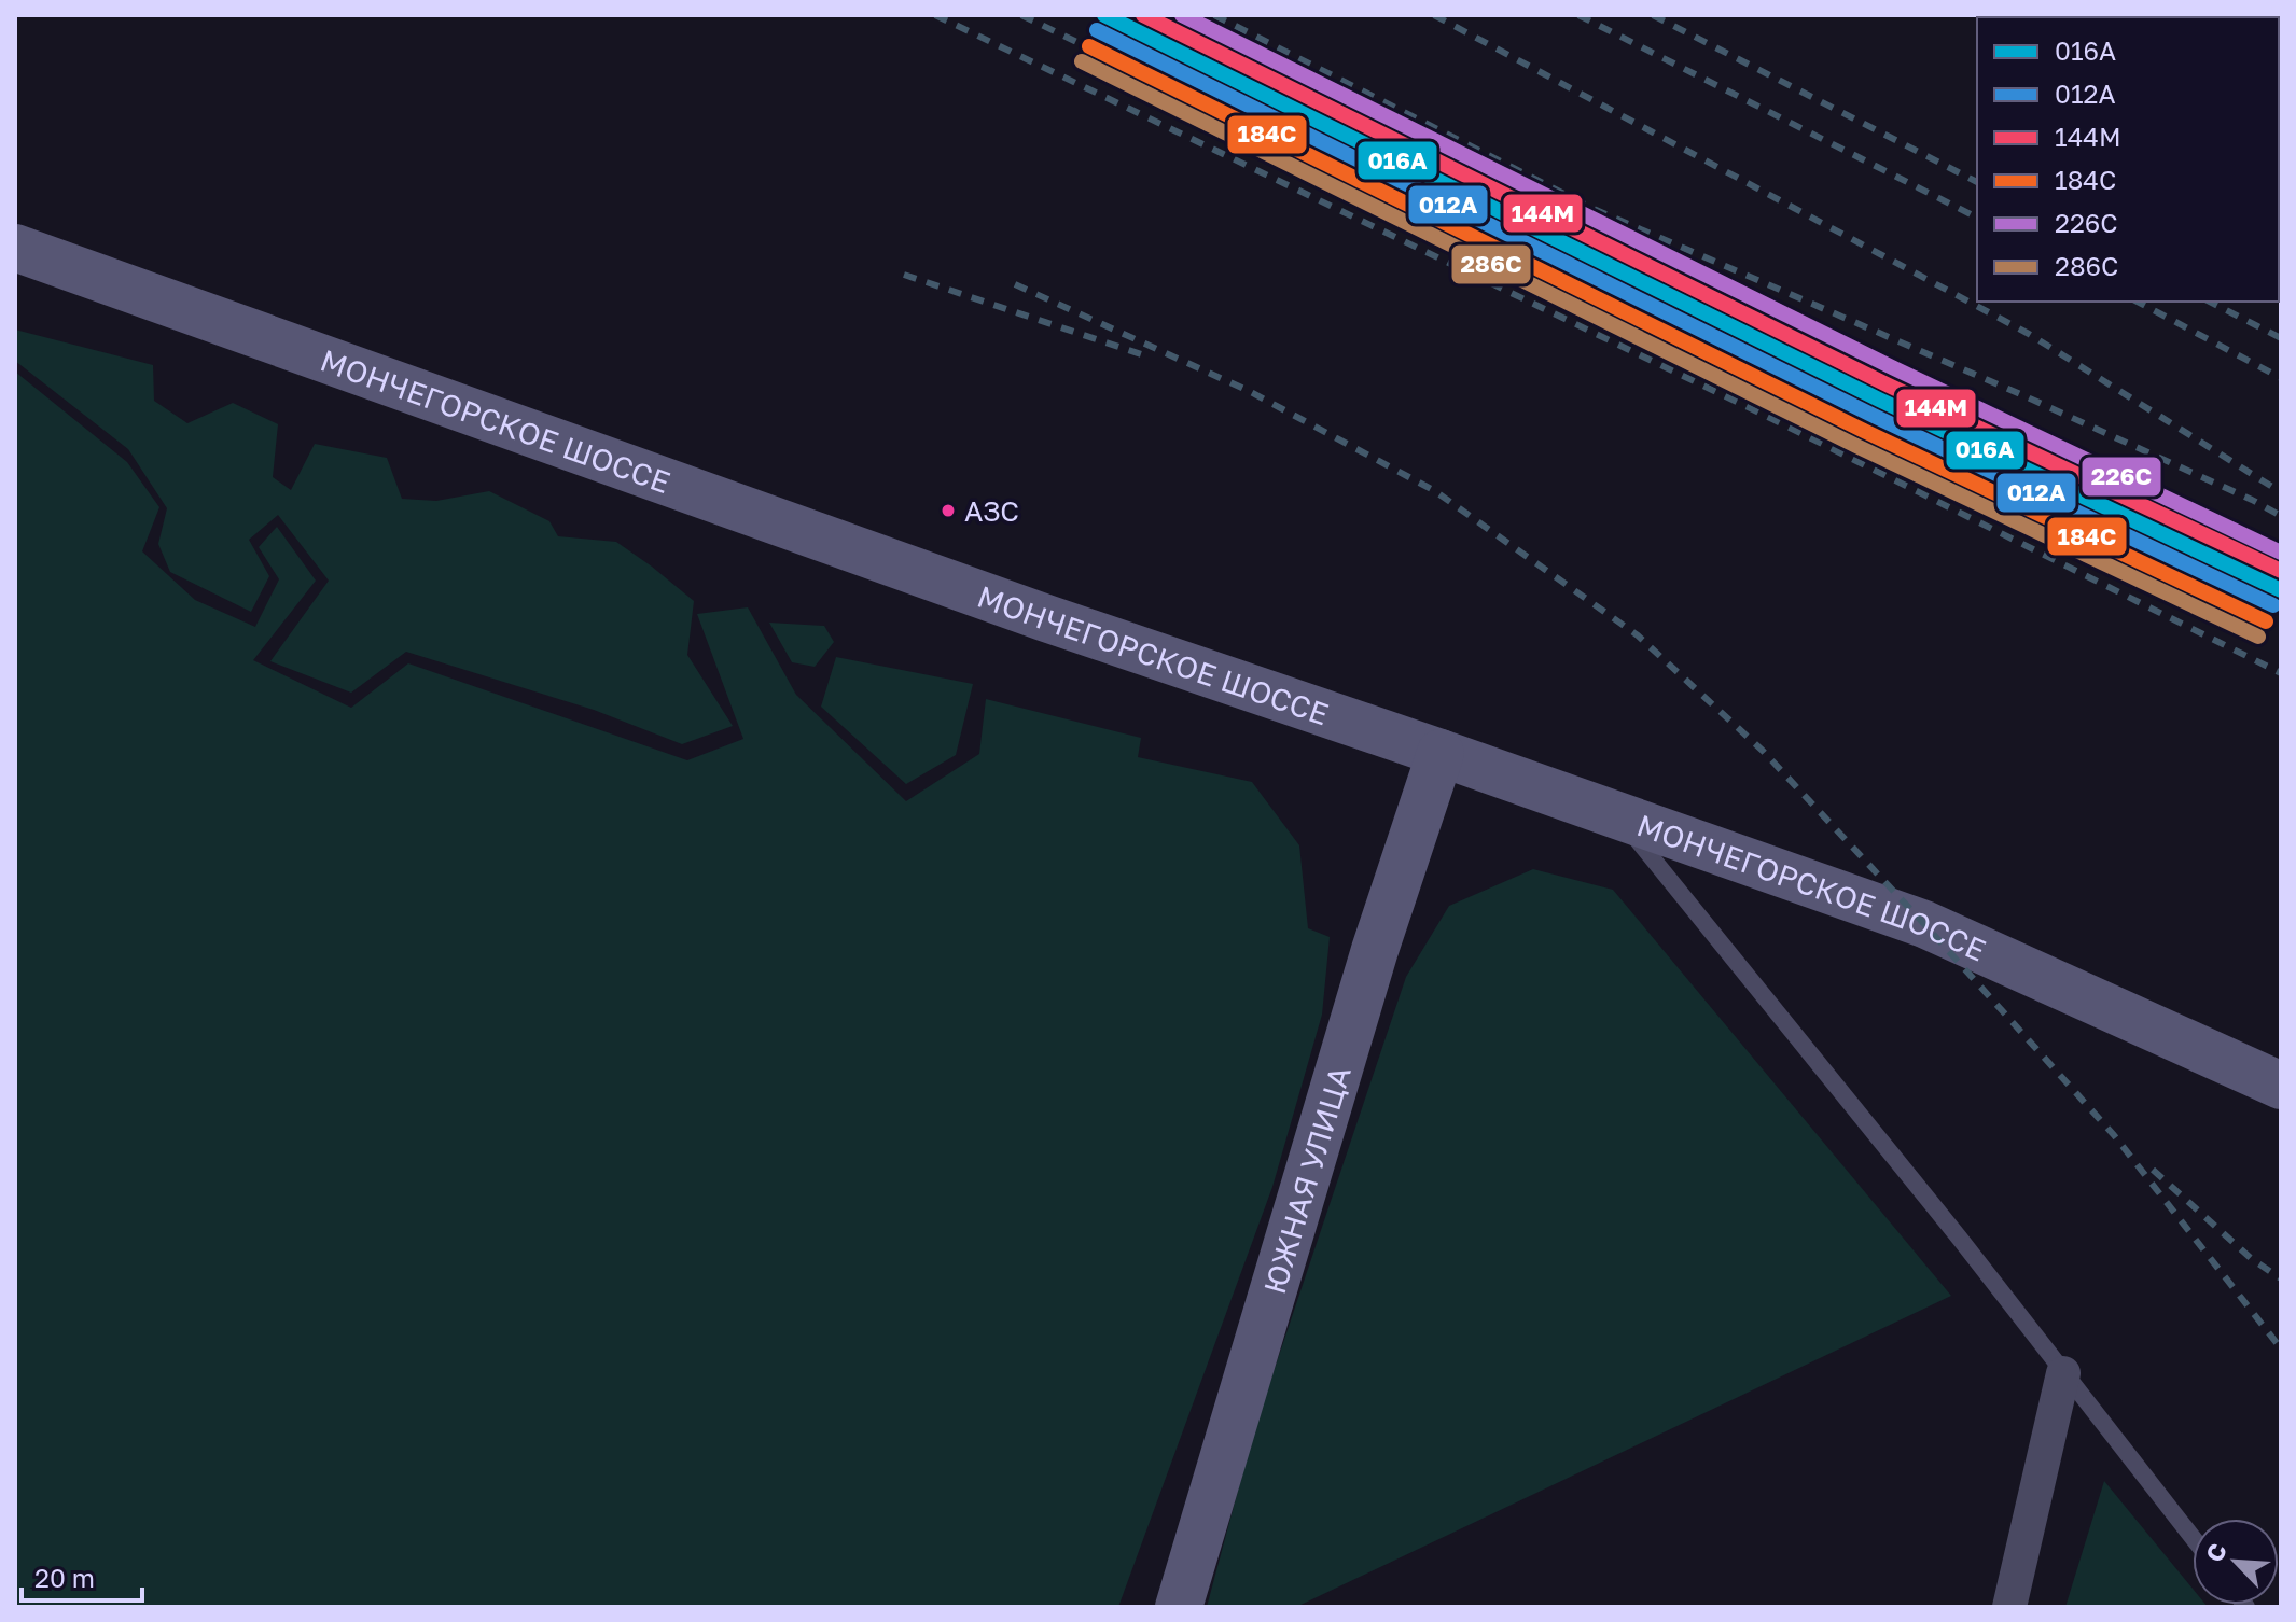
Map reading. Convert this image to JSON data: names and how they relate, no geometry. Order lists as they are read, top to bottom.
{
  "streets": {
    "street": ["МОНЧЕГОРСКОЕ ШОССЕ", "ЮЖНАЯ УЛИЦА"]
  },
  "crossings": [
    ["МОНЧЕГОРСКОЕ ШОССЕ", "ЮЖНАЯ УЛИЦА"]
  ],
  "places": ["АЗС"],
  "lines": [
    "transit line 016А",
    "transit line 144М",
    "transit line 226С",
    "transit line 012А",
    "transit line 184С",
    "transit line 286С"
  ],
  "legend": [
    "016А",
    "012А",
    "144М",
    "184С",
    "226С",
    "286С"
  ],
  "scale_bar": "20 m",
  "north": "top left"
}
